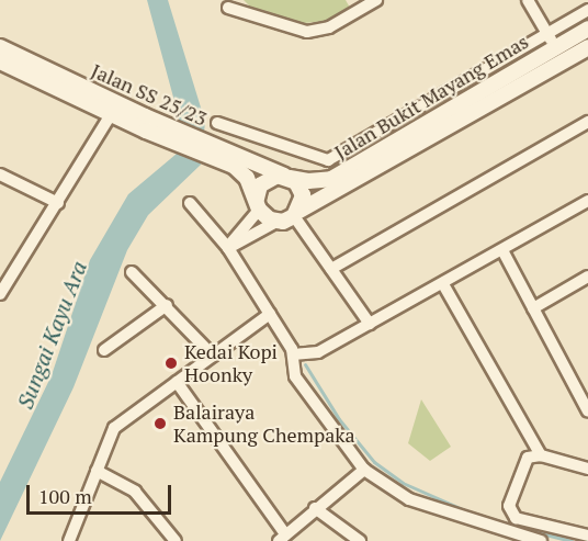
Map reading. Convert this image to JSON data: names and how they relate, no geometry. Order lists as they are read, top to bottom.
{
  "streets": {
    "main road": ["Jalan SS 25/23", "Jalan Bukit Mayang Emas"]
  },
  "crossings": [
    ["Jalan SS 25/23", "Jalan Bukit Mayang Emas"]
  ],
  "water": ["Sungai Kayu Ara"],
  "places": ["Kedai Kopi Hoonky", "Balairaya Kampung Chempaka"],
  "scale_bar": "100 m"
}
